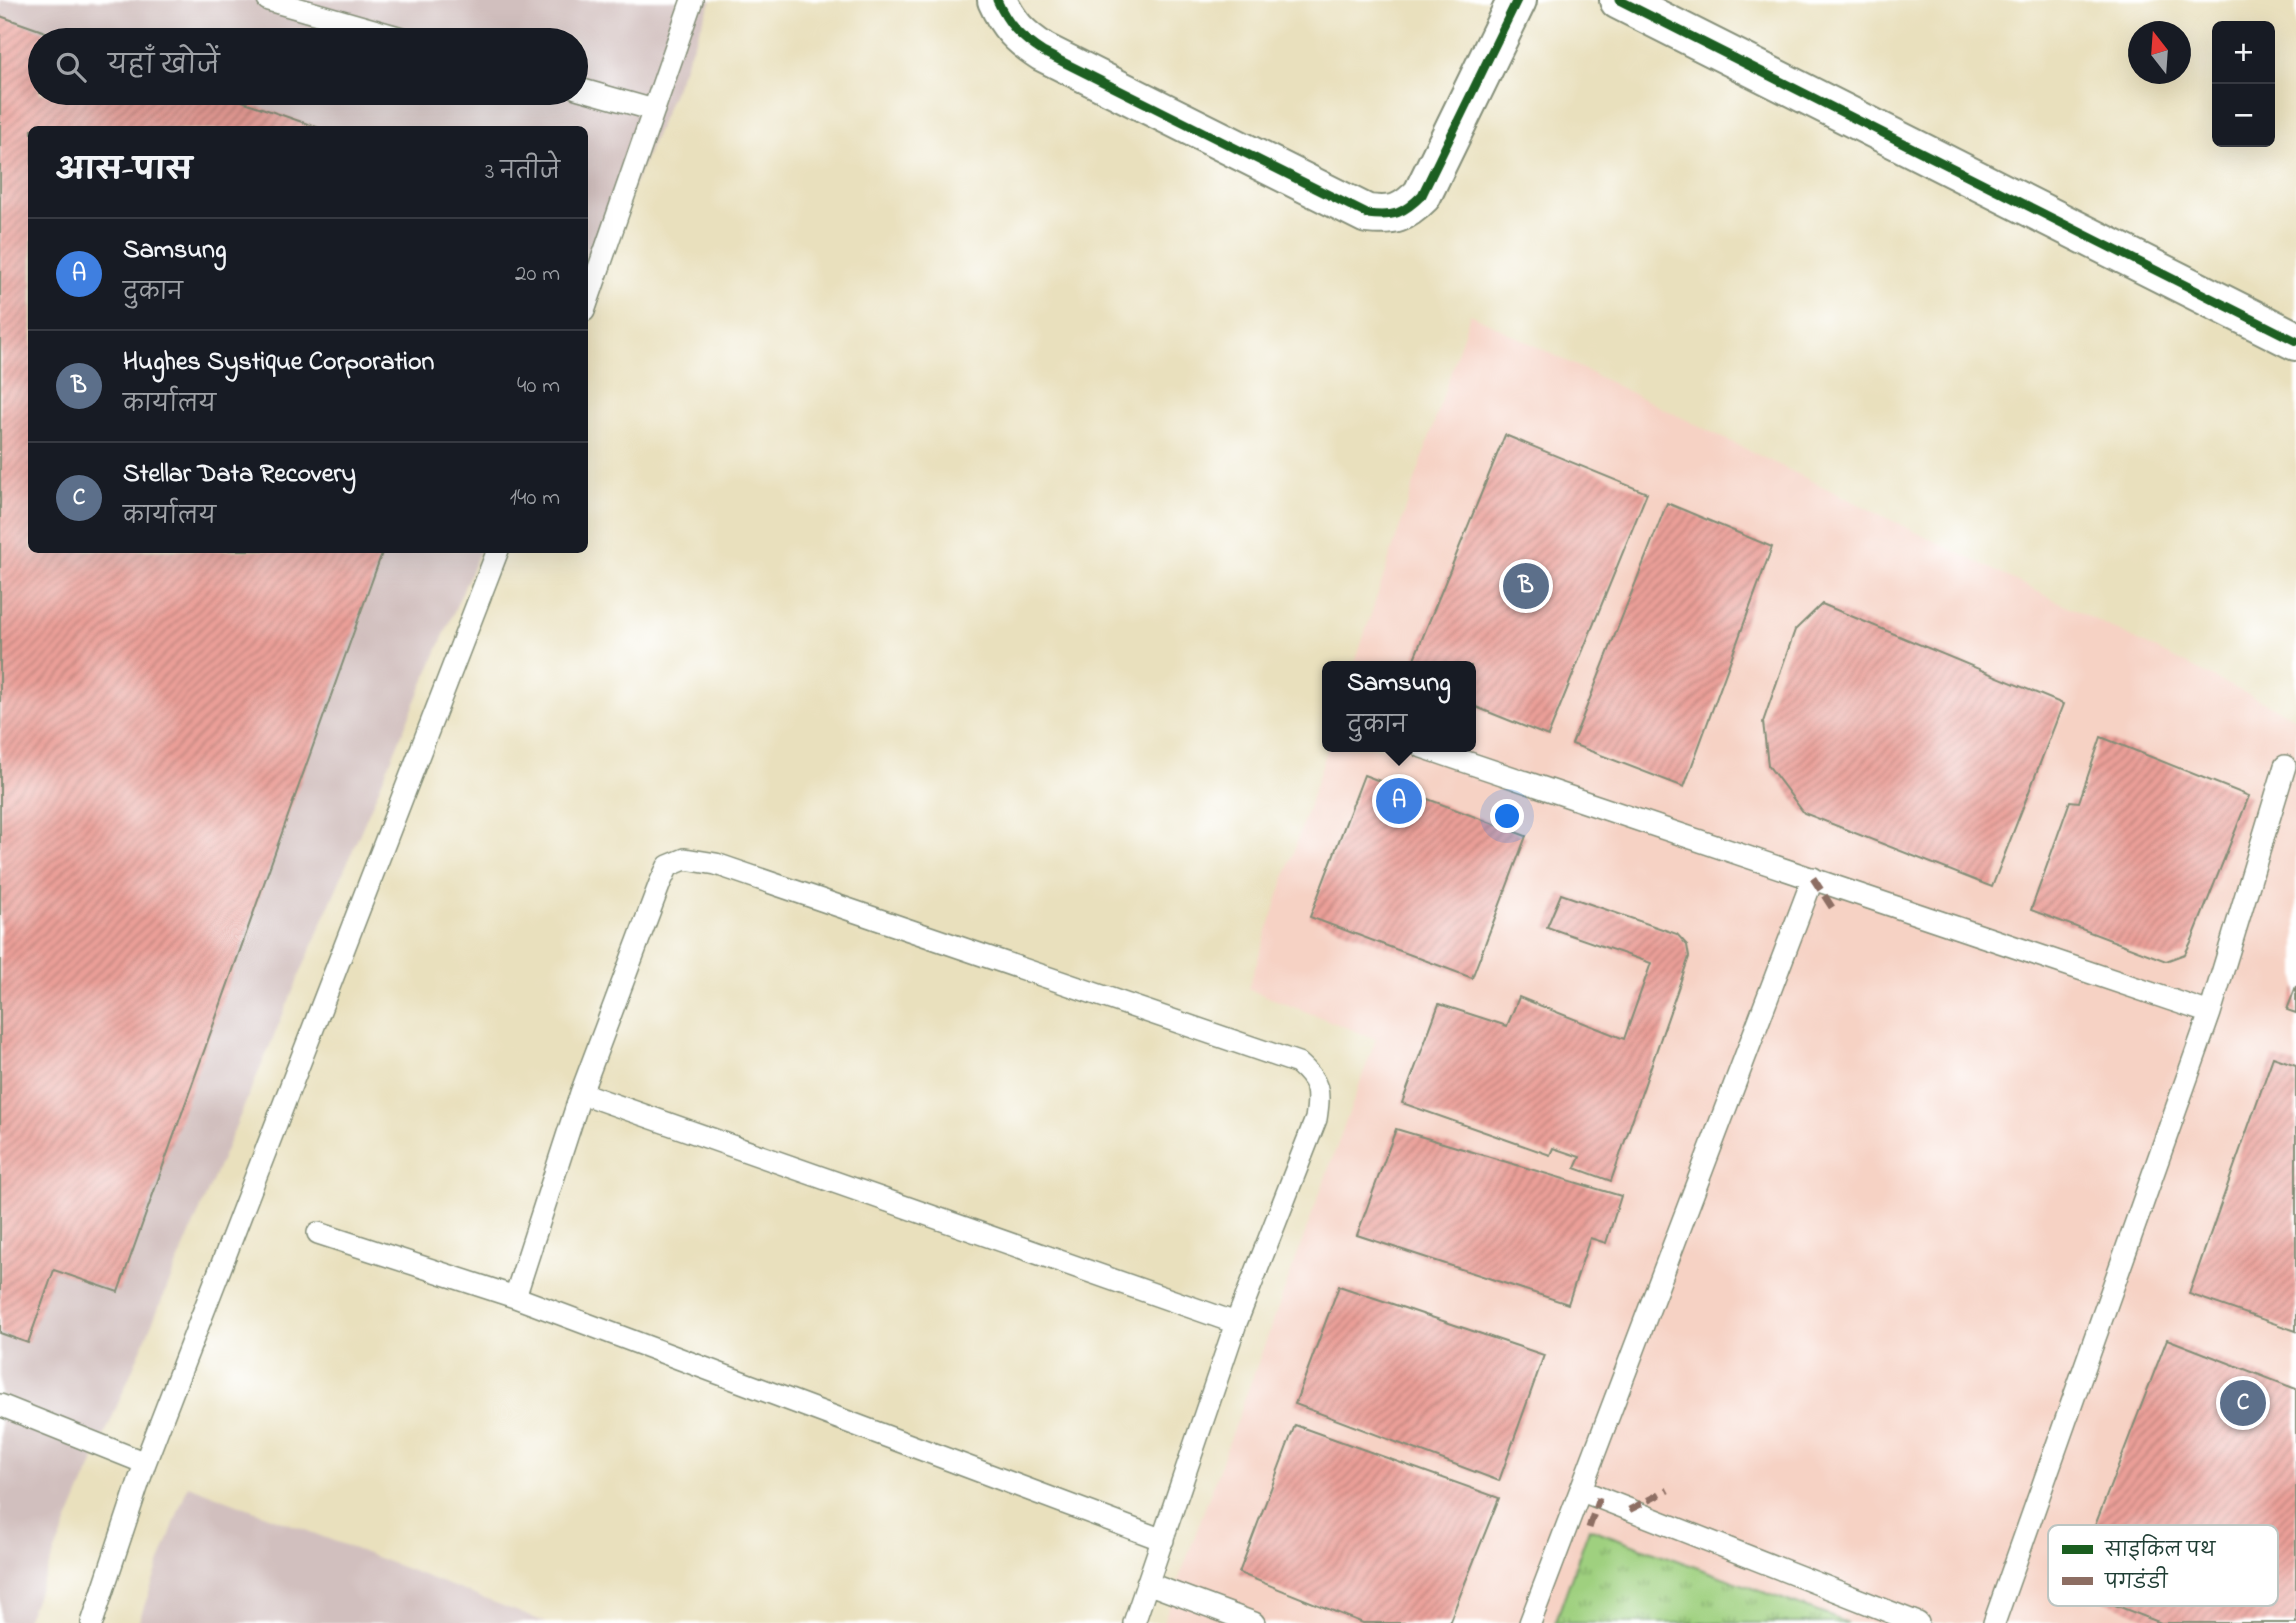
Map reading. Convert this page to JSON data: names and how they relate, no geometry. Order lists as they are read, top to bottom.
{
  "legend": ["साइकिल पथ", "पगडंडी"],
  "north": "top",
  "page": {
    "map_buttons": ["+", "−"],
    "search": "यहाँ खोजें",
    "heading": ["आस-पास", "3 नतीजे"],
    "list": [
      {
        "mark": "A",
        "name": "Samsung",
        "note": "दुकान",
        "value": "20 m"
      },
      {
        "mark": "B",
        "name": "Hughes Systique Corporation",
        "note": "कार्यालय",
        "value": "40 m"
      },
      {
        "mark": "C",
        "name": "Stellar Data Recovery",
        "note": "कार्यालय",
        "value": "140 m"
      }
    ],
    "pins": ["B", "A", "C"],
    "popup": ["Samsung", "दुकान"]
  }
}
